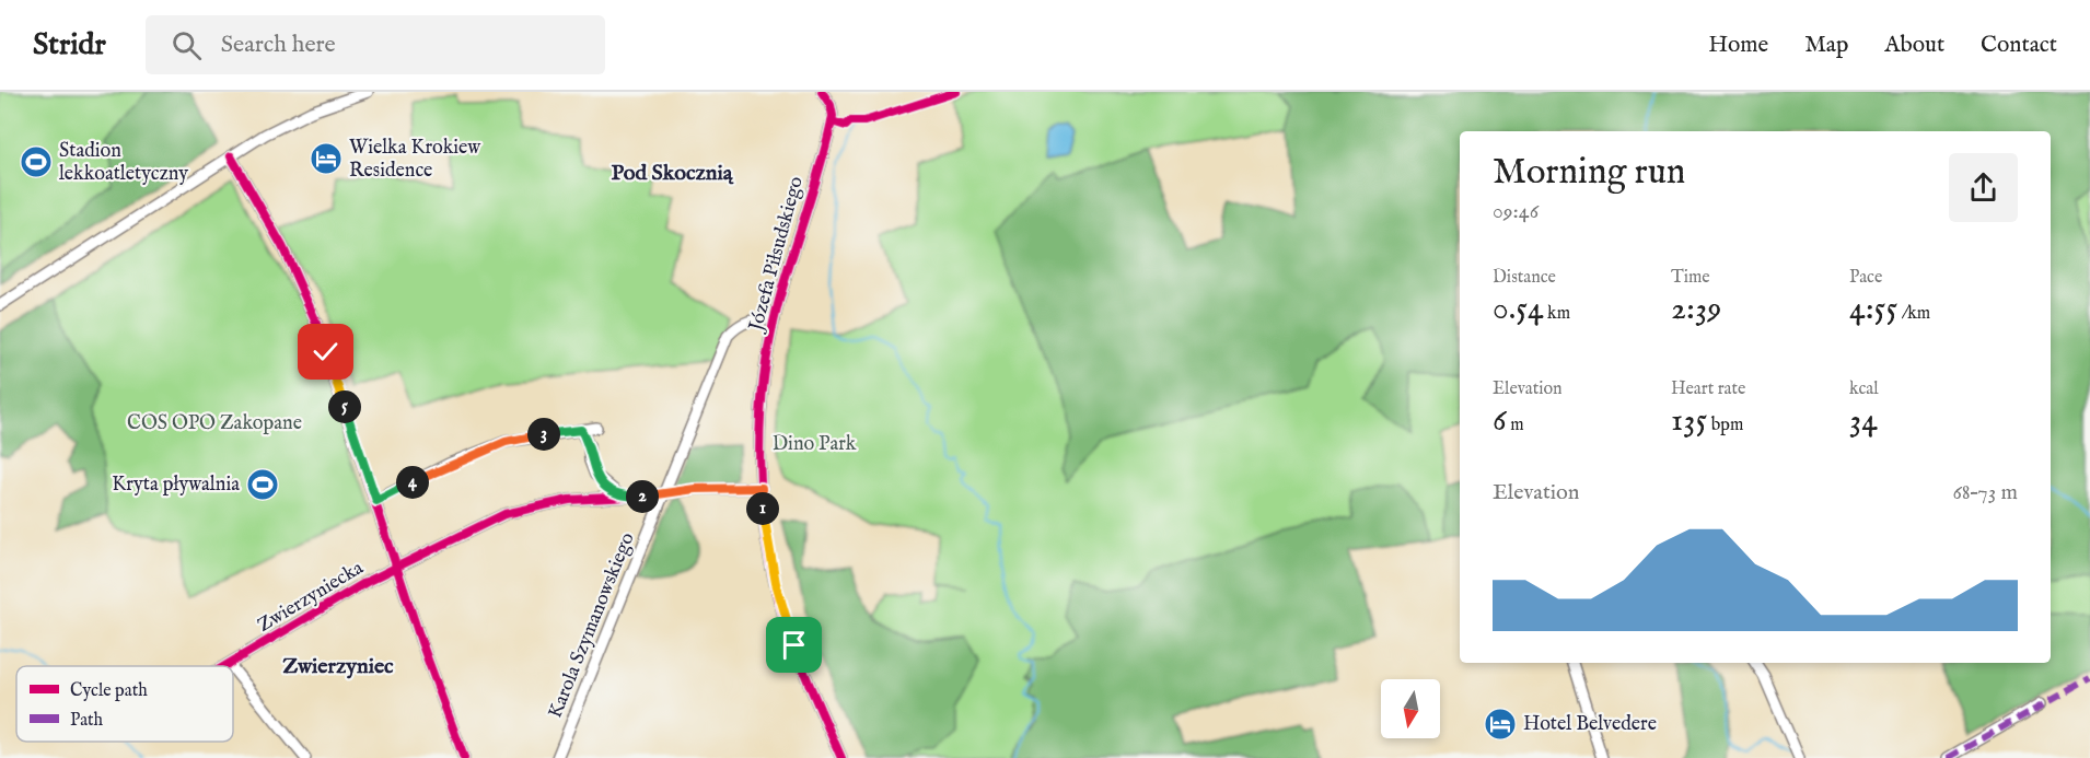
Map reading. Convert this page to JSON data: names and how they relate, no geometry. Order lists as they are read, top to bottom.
{
  "streets": {
    "street": ["Józefa Piłsudskiego", "Zwierzyniecka", "Karola Szymanowskiego"]
  },
  "crossings": [
    ["Józefa Piłsudskiego", "Zwierzyniecka"],
    ["Józefa Piłsudskiego", "Karola Szymanowskiego"],
    ["Zwierzyniecka", "Karola Szymanowskiego"]
  ],
  "districts": ["Pod Skocznią", "Zwierzyniec"],
  "parks": ["COS OPO Zakopane", "Dino Park"],
  "places": {
    "hotel": ["Wielka Krokiew Residence", "Hotel Belvedere"],
    "sports": ["Stadion lekkoatletyczny", "Kryta pływalnia"]
  },
  "legend": ["Cycle path", "Path"],
  "north": "bottom",
  "page": {
    "header": "Stridr",
    "search": "Search here",
    "nav": [
      "Home",
      "Map",
      "About",
      "Contact"
    ],
    "heading": ["Morning run", "09:46"],
    "stats": [
      ["Distance", "0.54 km"],
      ["Time", "2:39"],
      ["Pace", "4:55 /km"],
      ["Elevation", "6 m"],
      ["Heart rate", "135 bpm"],
      ["kcal", "34"]
    ],
    "pins": [
      "5",
      "3",
      "4",
      "2",
      "1"
    ],
    "chart": ["Elevation", "68–73 m"]
  }
}
